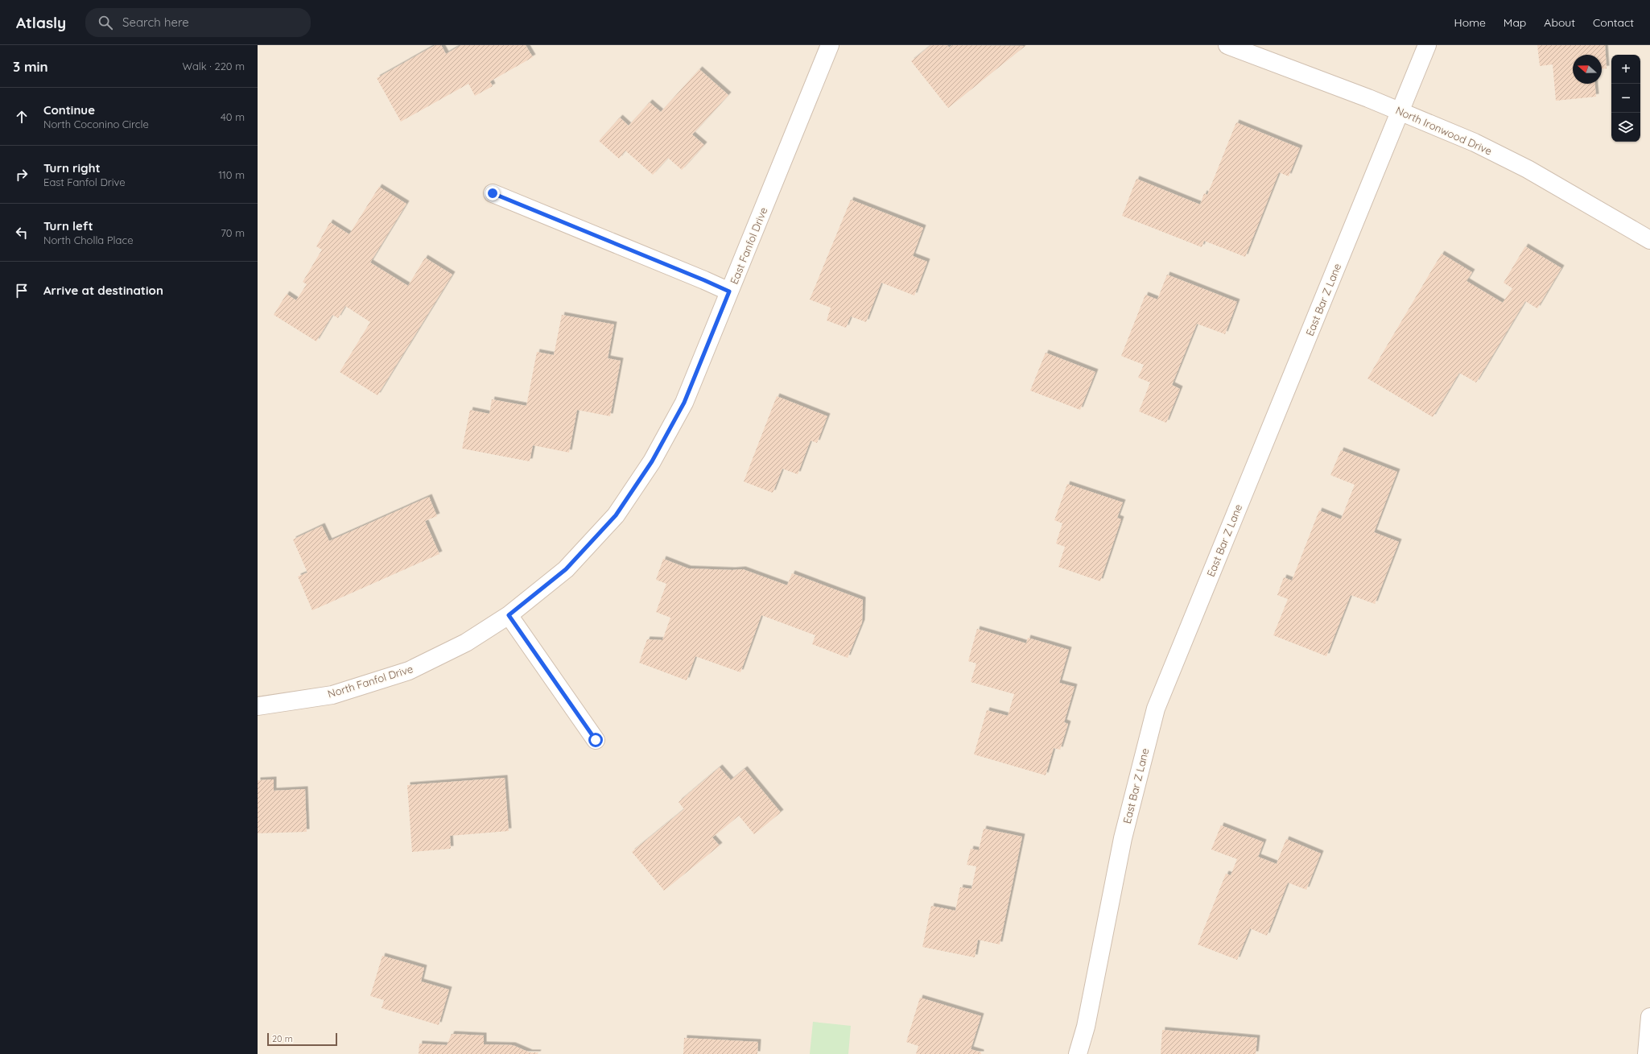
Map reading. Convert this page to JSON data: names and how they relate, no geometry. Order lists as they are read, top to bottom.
{
  "streets": {
    "street": [
      "North Ironwood Drive",
      "East Fanfol Drive",
      "East Bar Z Lane",
      "North Fanfol Drive"
    ]
  },
  "crossings": [
    ["North Ironwood Drive", "East Bar Z Lane"],
    ["East Fanfol Drive", "North Fanfol Drive"]
  ],
  "scale_bar": "20 m",
  "north": "left",
  "page": {
    "header": "Atlasly",
    "search": "Search here",
    "nav": [
      "Home",
      "Map",
      "About",
      "Contact"
    ],
    "heading": ["3 min", "Walk · 220 m"],
    "map_buttons": ["+", "−"],
    "list": [
      ["Continue", "North Coconino Circle", "40 m"],
      ["Turn right", "East Fanfol Drive", "110 m"],
      ["Turn left", "North Cholla Place", "70 m"],
      "Arrive at destination"
    ],
    "scale": "20 m"
  }
}
